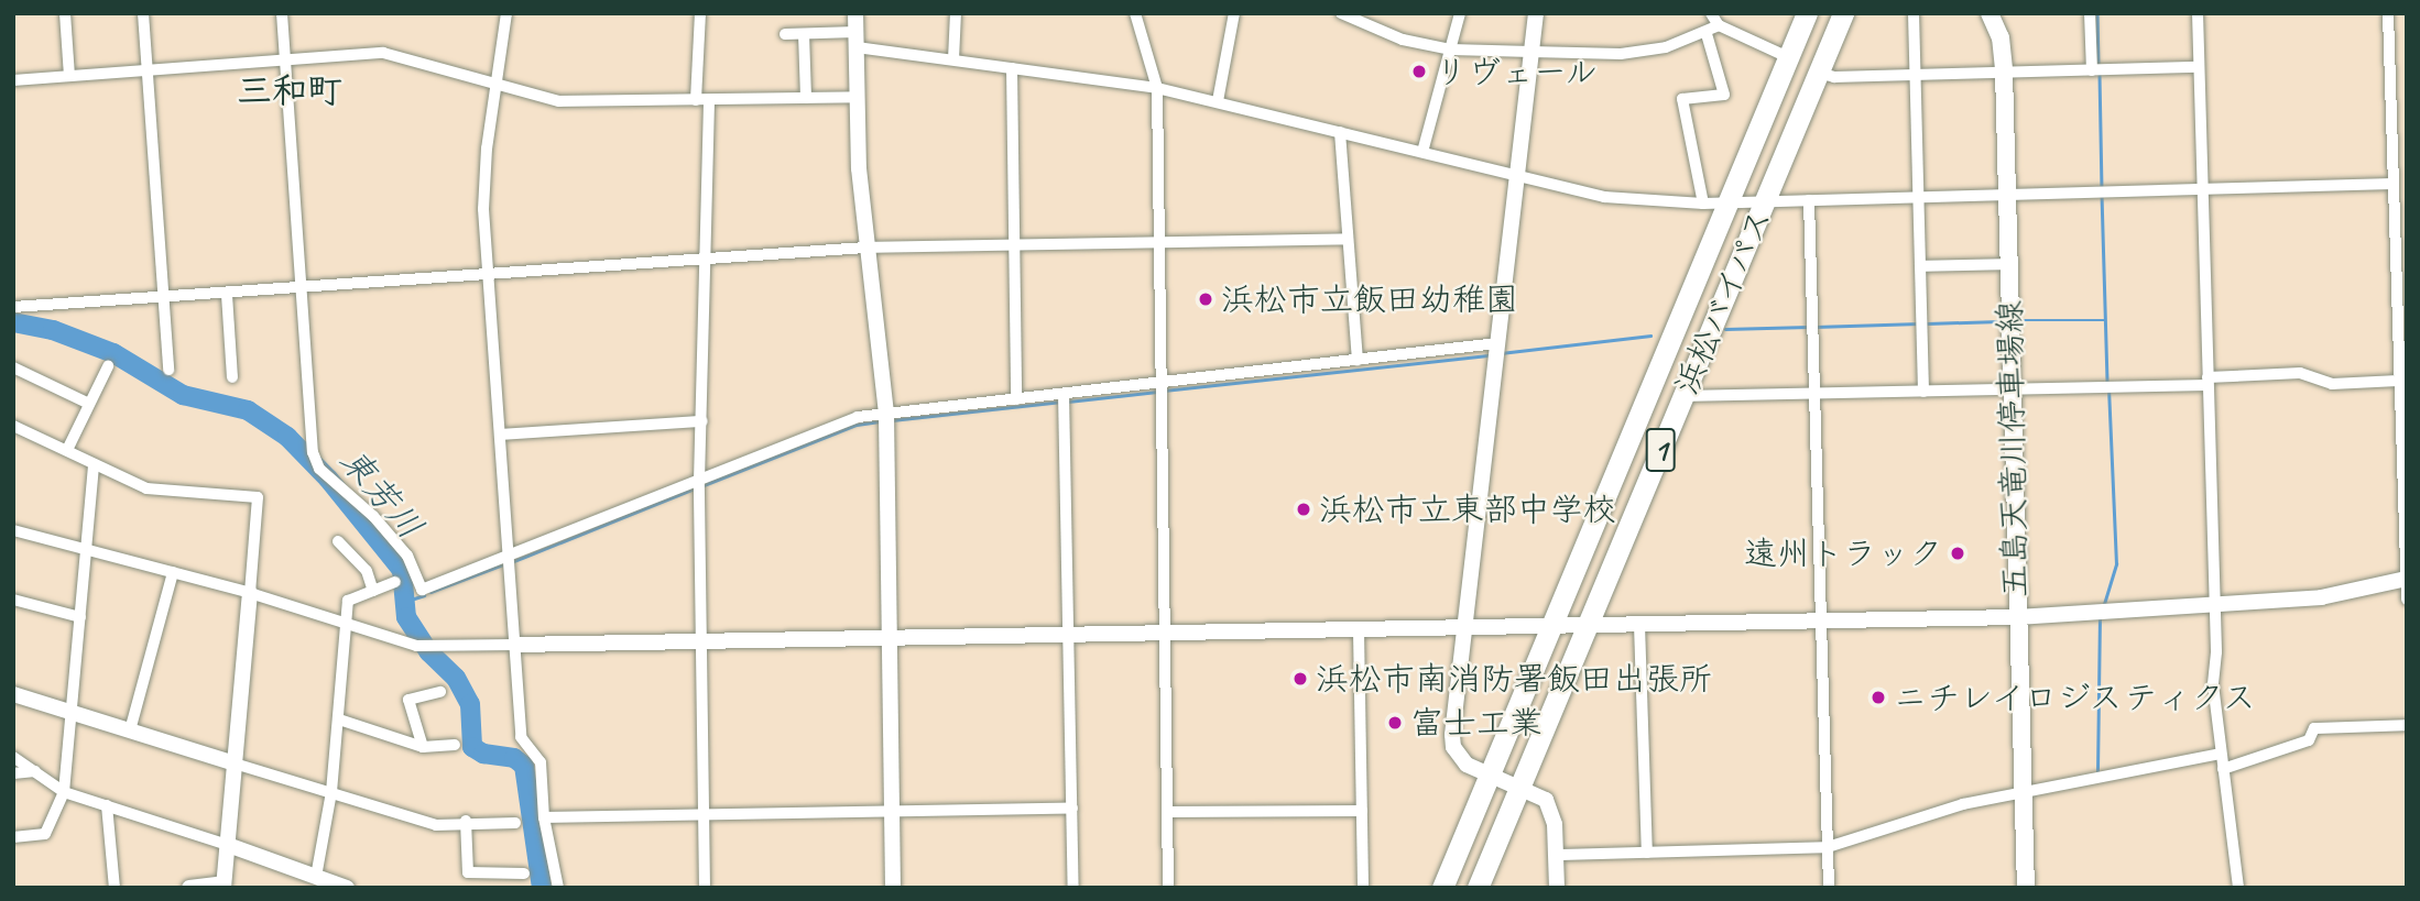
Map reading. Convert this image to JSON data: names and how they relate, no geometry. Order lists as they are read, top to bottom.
{
  "streets": {
    "highway": ["浜松バイパス", "1"],
    "main road": ["五島天竜川停車場線"]
  },
  "districts": ["三和町"],
  "water": ["東芳川"],
  "places": [
    "リヴェール",
    "浜松市立飯田幼稚園",
    "浜松市立東部中学校",
    "遠州トラック",
    "浜松市南消防署飯田出張所",
    "ニチレイロジスティクス",
    "富士工業"
  ]
}
